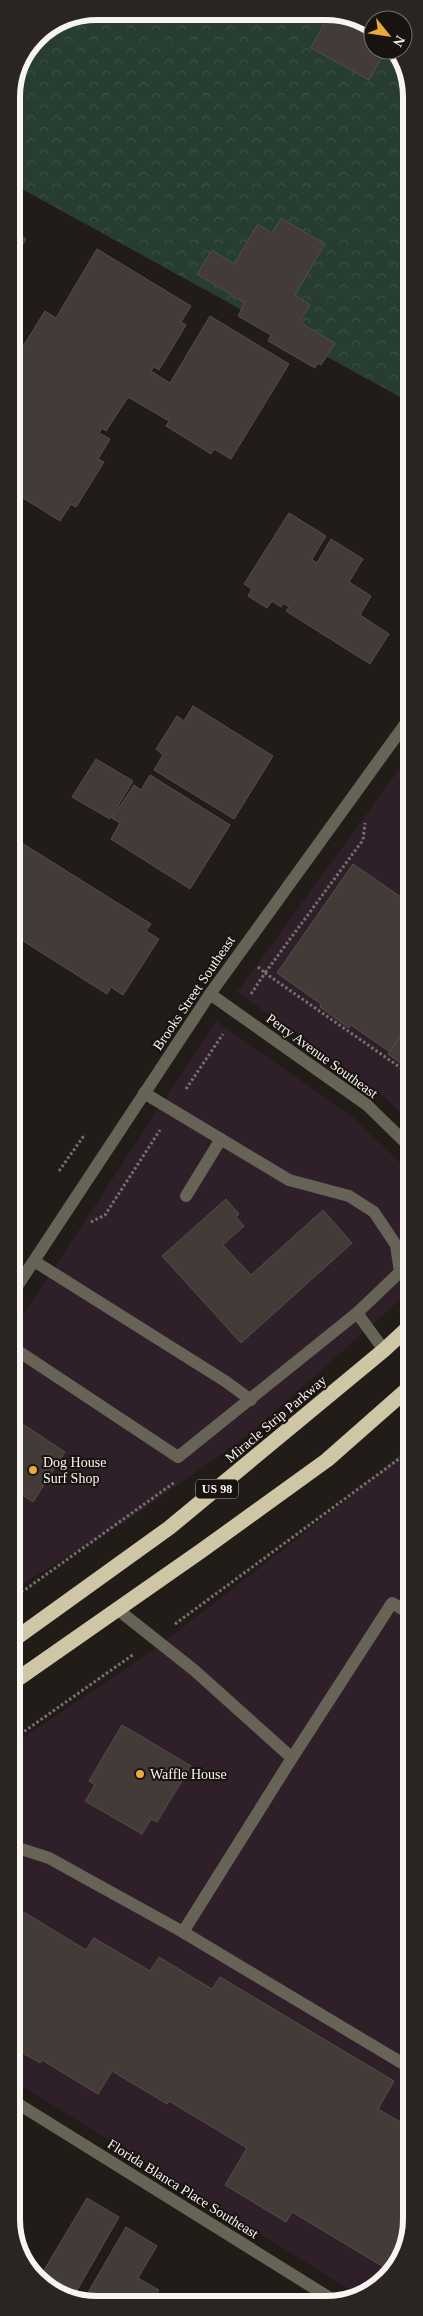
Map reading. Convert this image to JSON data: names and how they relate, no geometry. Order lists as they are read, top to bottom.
{
  "streets": {
    "highway": ["Miracle Strip Parkway", "US 98"],
    "street": ["Brooks Street Southeast", "Perry Avenue Southeast", "Florida Blanca Place Southeast"]
  },
  "crossings": [
    ["Brooks Street Southeast", "Perry Avenue Southeast"]
  ],
  "places": ["Dog House Surf Shop", "Waffle House"],
  "north": "bottom right"
}
